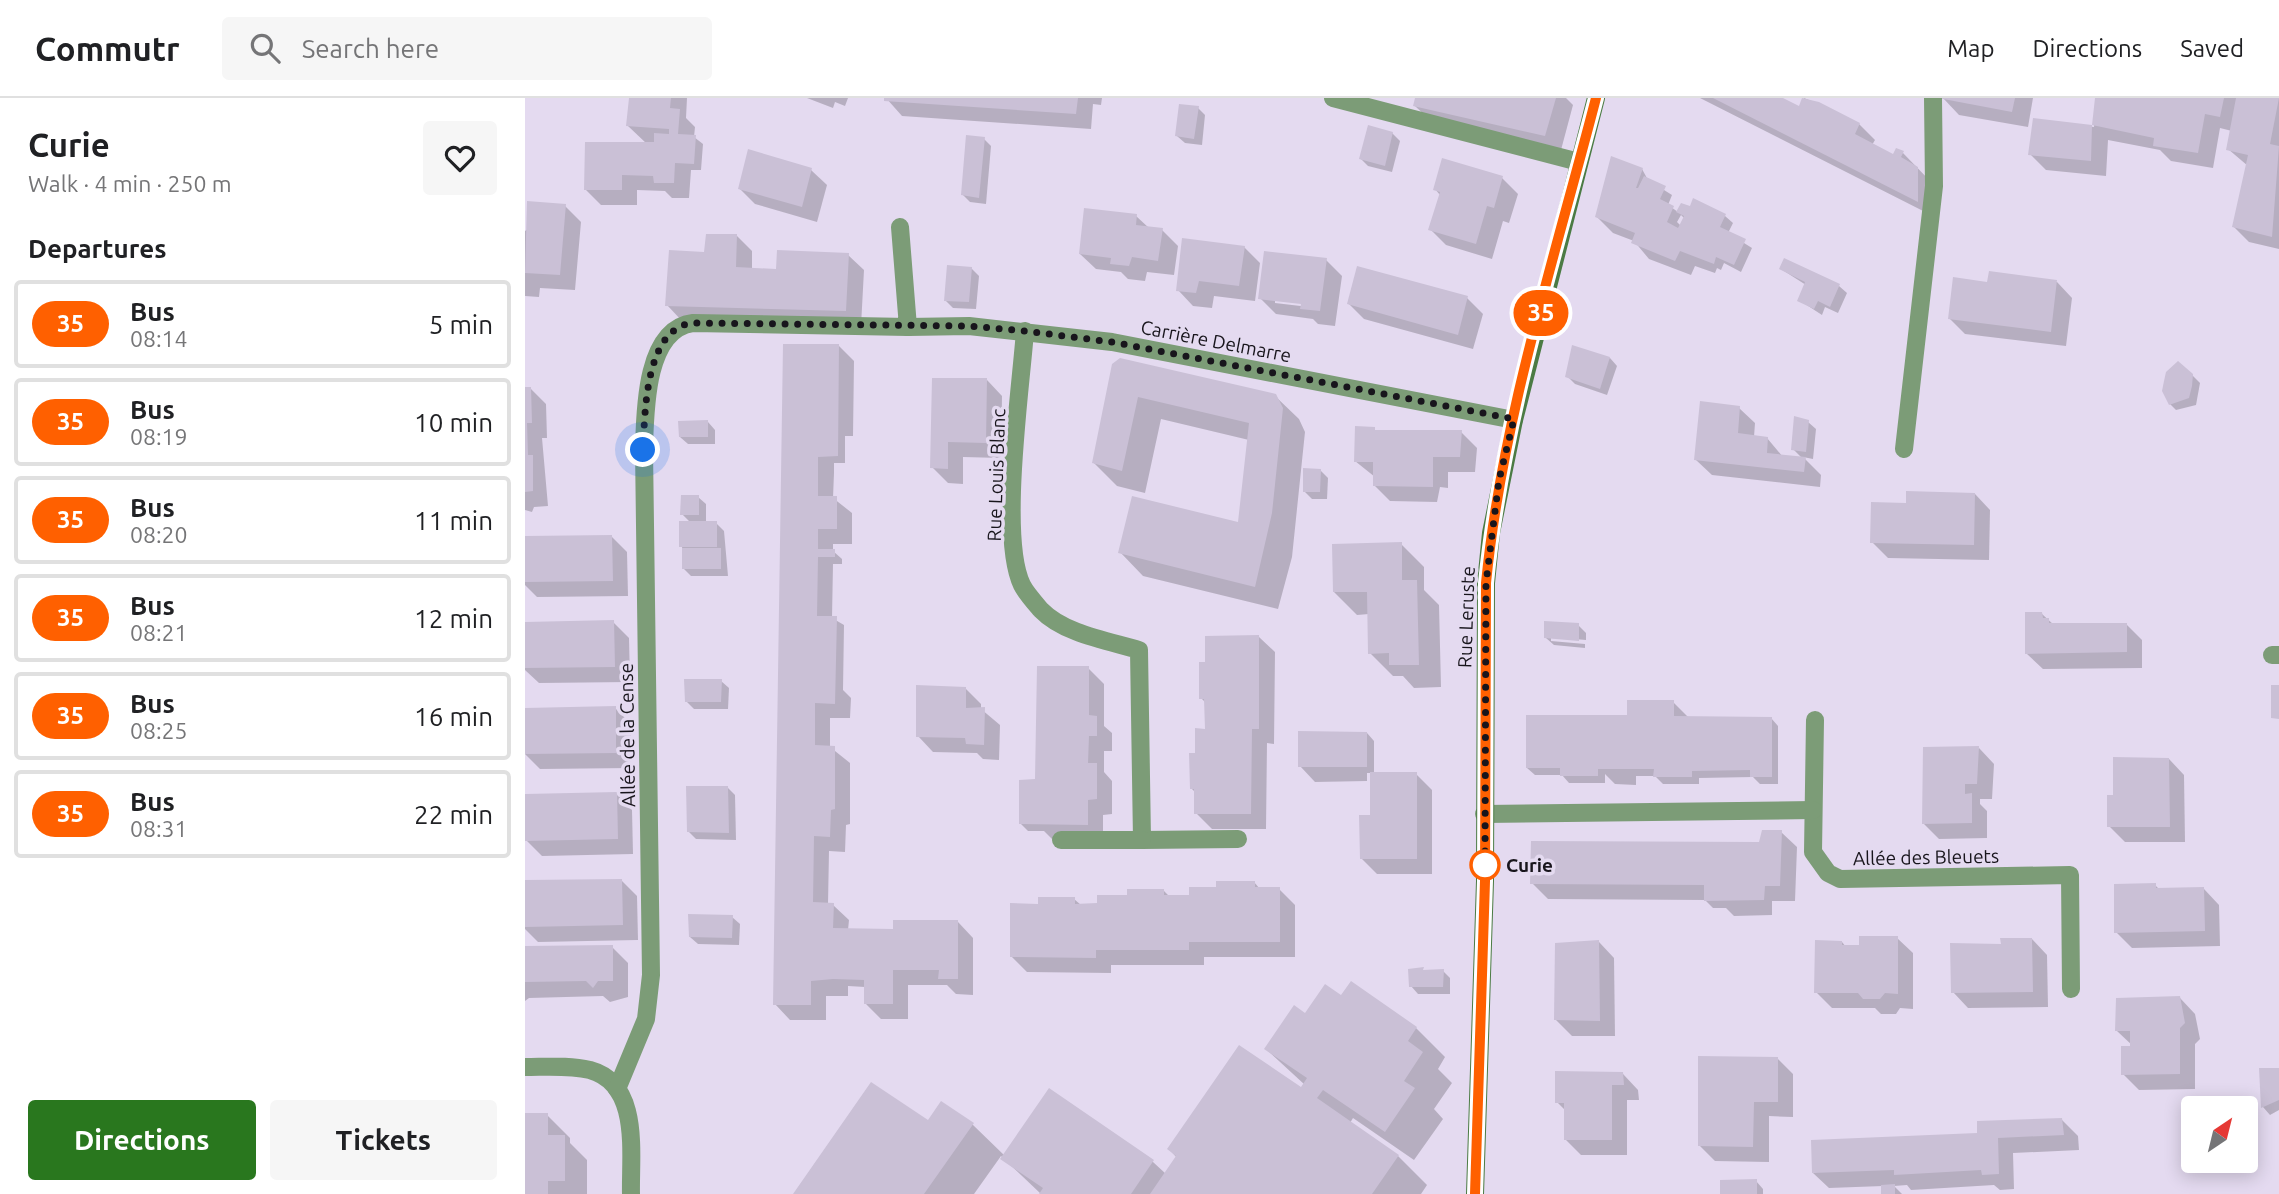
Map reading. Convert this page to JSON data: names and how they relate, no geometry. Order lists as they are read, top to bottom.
{
  "streets": {
    "street": [
      "Carrière Delmarre",
      "Rue Louis Blanc",
      "Rue Leruste",
      "Allée de la Cense",
      "Allée des Bleuets"
    ]
  },
  "crossings": [
    ["Carrière Delmarre", "Rue Louis Blanc"],
    ["Carrière Delmarre", "Rue Leruste"],
    ["Carrière Delmarre", "Allée de la Cense"]
  ],
  "places": ["Curie"],
  "lines": ["bus line 35"],
  "north": "top right",
  "page": {
    "header": "Commutr",
    "search": "Search here",
    "nav": ["Map", "Directions", "Saved"],
    "heading": [
      ["Curie", "Walk · 4 min · 250 m"],
      "Departures"
    ],
    "on_map": "35",
    "list": [
      {
        "mark": "35",
        "name": "Bus",
        "note": "08:14",
        "value": "5 min"
      },
      {
        "mark": "35",
        "name": "Bus",
        "note": "08:19",
        "value": "10 min"
      },
      {
        "mark": "35",
        "name": "Bus",
        "note": "08:20",
        "value": "11 min"
      },
      {
        "mark": "35",
        "name": "Bus",
        "note": "08:21",
        "value": "12 min"
      },
      {
        "mark": "35",
        "name": "Bus",
        "note": "08:25",
        "value": "16 min"
      },
      {
        "mark": "35",
        "name": "Bus",
        "note": "08:31",
        "value": "22 min"
      }
    ],
    "buttons": ["Directions", "Tickets"]
  }
}
